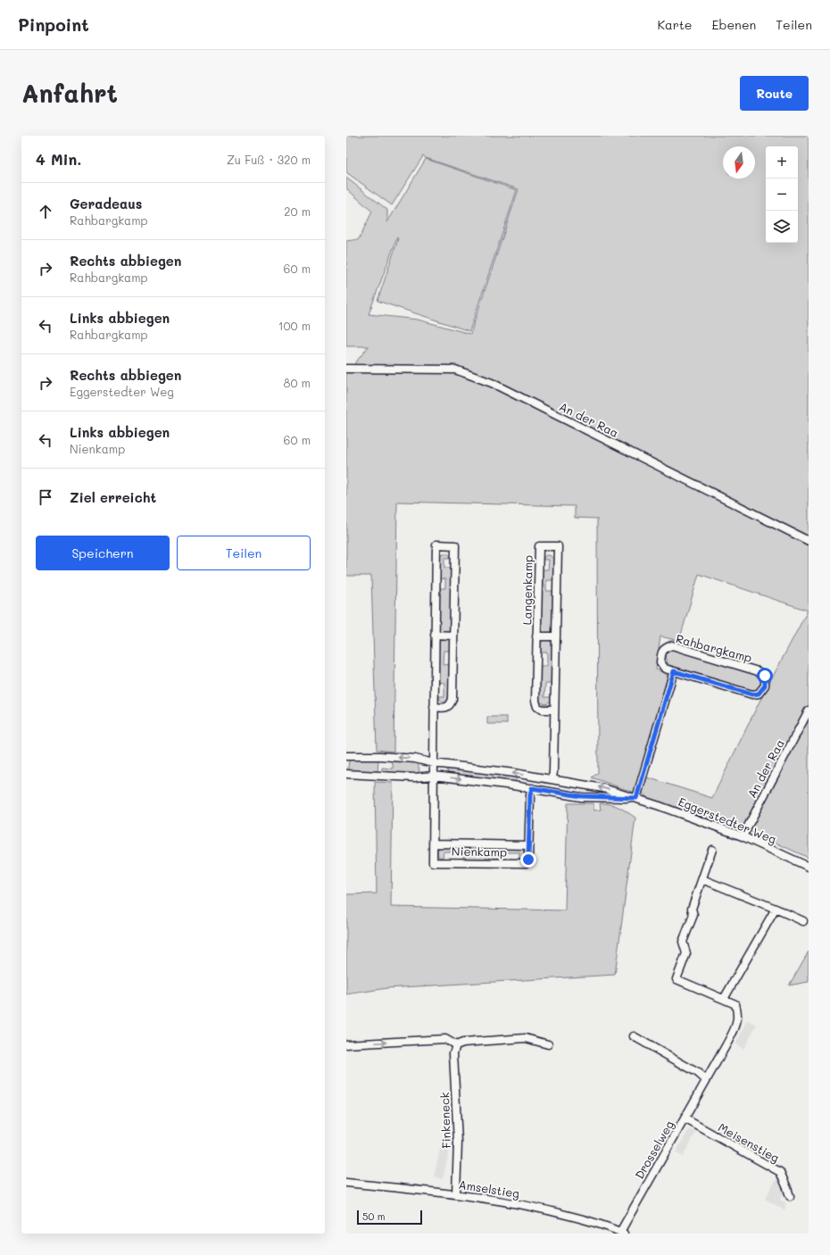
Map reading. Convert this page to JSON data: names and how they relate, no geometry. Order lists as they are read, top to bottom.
{
  "streets": {
    "street": [
      "An der Raa",
      "Langenkamp",
      "Rahbargkamp",
      "Eggerstedter Weg",
      "Nienkamp",
      "Finkeneck",
      "Meisenstieg",
      "Drosselweg",
      "Amselstieg"
    ]
  },
  "crossings": [
    ["An der Raa", "Eggerstedter Weg"],
    ["Langenkamp", "Eggerstedter Weg"],
    ["Eggerstedter Weg", "Nienkamp"],
    ["Finkeneck", "Amselstieg"],
    ["Meisenstieg", "Drosselweg"],
    ["Drosselweg", "Amselstieg"]
  ],
  "scale_bar": "50 m",
  "north": "bottom",
  "page": {
    "header": "Pinpoint",
    "nav": ["Karte", "Ebenen", "Teilen"],
    "buttons": [
      "Route",
      ["Speichern", "Teilen"]
    ],
    "title": "Anfahrt",
    "heading": ["4 Min.", "Zu Fuß · 320 m"],
    "map_buttons": ["+", "−"],
    "list": [
      ["Geradeaus", "Rahbargkamp", "20 m"],
      ["Rechts abbiegen", "Rahbargkamp", "60 m"],
      ["Links abbiegen", "Rahbargkamp", "100 m"],
      ["Rechts abbiegen", "Eggerstedter Weg", "80 m"],
      ["Links abbiegen", "Nienkamp", "60 m"],
      "Ziel erreicht"
    ],
    "scale": "50 m"
  }
}
